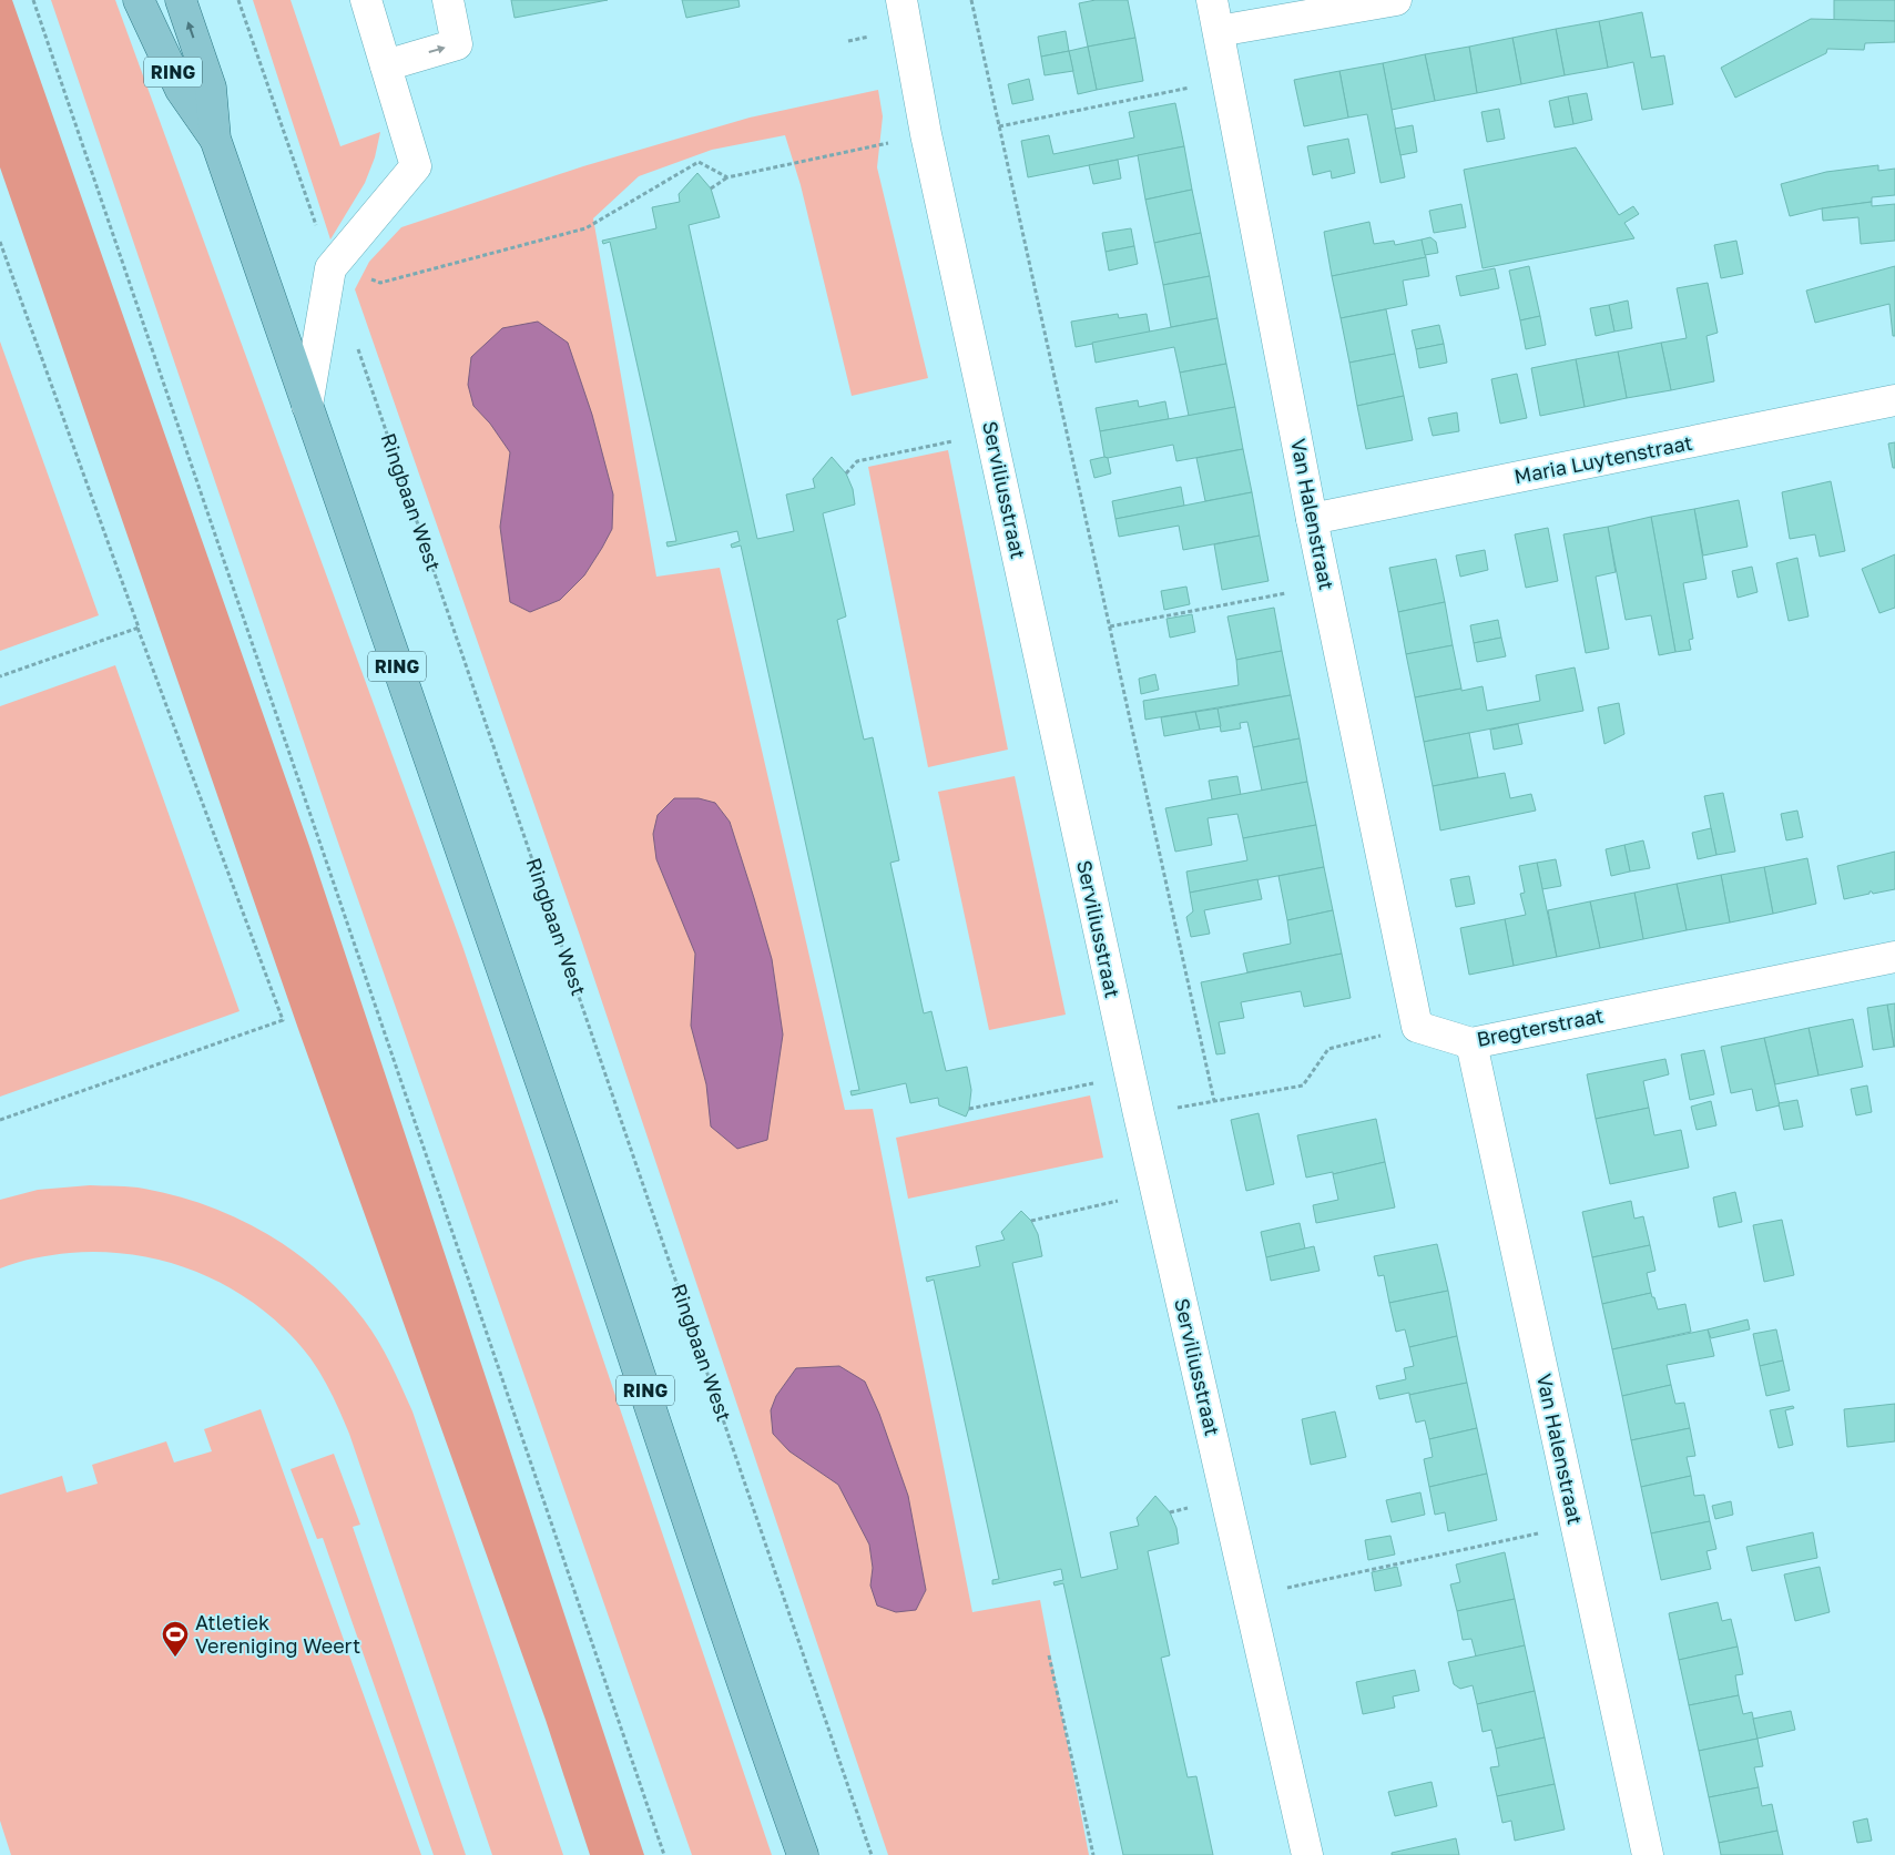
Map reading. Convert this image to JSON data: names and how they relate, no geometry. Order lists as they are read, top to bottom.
{
  "streets": {
    "main road": ["RING"],
    "street": [
      "Maria Luytenstraat",
      "Serviliusstraat",
      "Van Halenstraat",
      "Bregterstraat"
    ],
    "path": ["Ringbaan West"]
  },
  "crossings": [
    ["Maria Luytenstraat", "Van Halenstraat"],
    ["Van Halenstraat", "Bregterstraat"]
  ],
  "places": {
    "sports": ["Atletiek Vereniging Weert"]
  }
}
